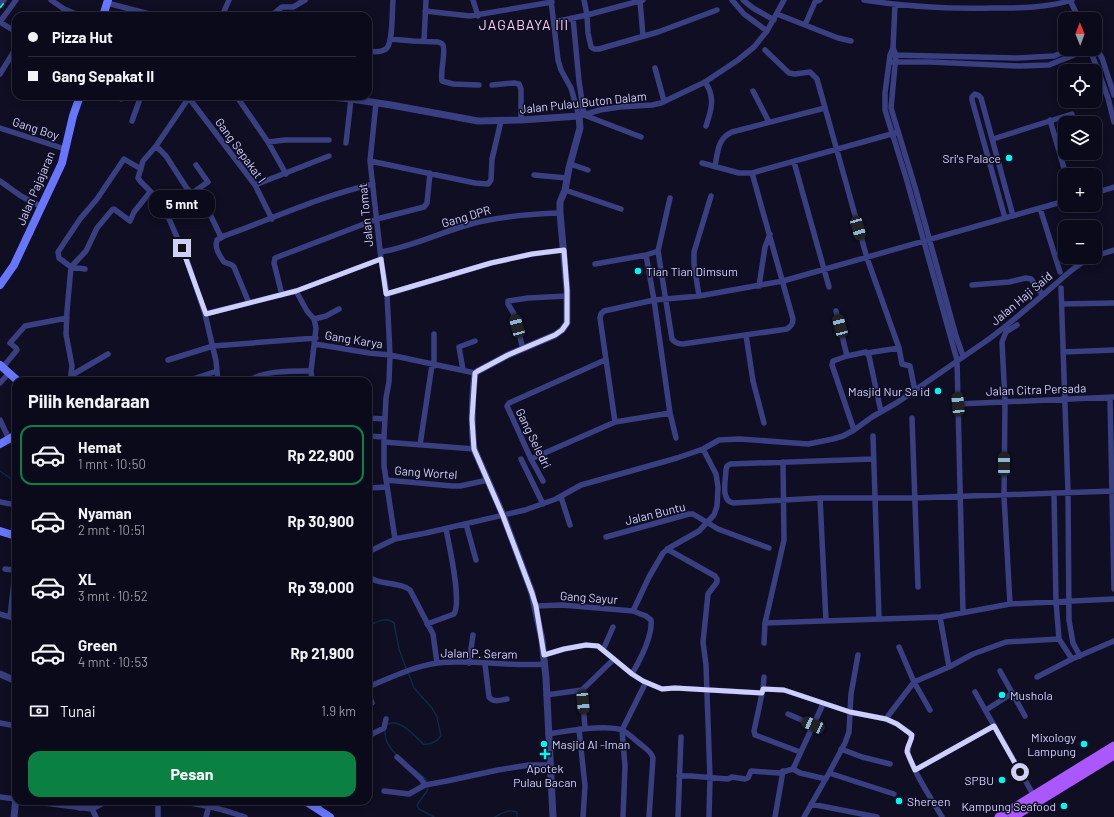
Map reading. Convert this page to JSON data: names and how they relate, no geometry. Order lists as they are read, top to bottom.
{
  "streets": {
    "main road": ["Jalan Pajajaran"],
    "street": [
      "Jalan Pulau Buton Dalam",
      "Gang Boy",
      "Gang Sepakat I",
      "Jalan Tomat",
      "Gang DPR",
      "Jalan Haji Said",
      "Gang Karya",
      "Jalan Citra Persada",
      "Gang Seledri",
      "Gang Wortel",
      "Jalan Buntu",
      "Gang Sayur",
      "Jalan P. Seram"
    ]
  },
  "crossings": [
    ["Jalan Pulau Buton Dalam", "Jalan Tomat"],
    ["Gang Boy", "Jalan Pajajaran"],
    ["Jalan Tomat", "Gang DPR"],
    ["Jalan Tomat", "Jalan Haji Said"],
    ["Jalan Tomat", "Gang Karya"],
    ["Jalan Tomat", "Gang Wortel"],
    ["Jalan Haji Said", "Gang Seledri"]
  ],
  "districts": ["JAGABAYA III"],
  "places": {
    "other": [
      "Sri's Palace",
      "Tian Tian Dimsum",
      "Masjid Nur Sa id",
      "Mushola",
      "Masjid Al -Iman",
      "Mixology Lampung",
      "SPBU",
      "Shereen",
      "Kampung Seafood"
    ],
    "health": ["Apotek Pulau Bacan"]
  },
  "north": "top",
  "page": {
    "map_buttons": ["+", "−"],
    "banner": ["Pizza Hut", "Gang Sepakat II"],
    "bubble": "5 mnt",
    "heading": "Pilih kendaraan",
    "list": [
      {
        "name": "Hemat",
        "note": "1 mnt · 10:50",
        "value": "Rp 22,900"
      },
      {
        "name": "Nyaman",
        "note": "2 mnt · 10:51",
        "value": "Rp 30,900"
      },
      {
        "name": "XL",
        "note": "3 mnt · 10:52",
        "value": "Rp 39,000"
      },
      {
        "name": "Green",
        "note": "4 mnt · 10:53",
        "value": "Rp 21,900"
      }
    ],
    "pay": ["Tunai", "1.9 km"],
    "buttons": "Pesan"
  }
}
